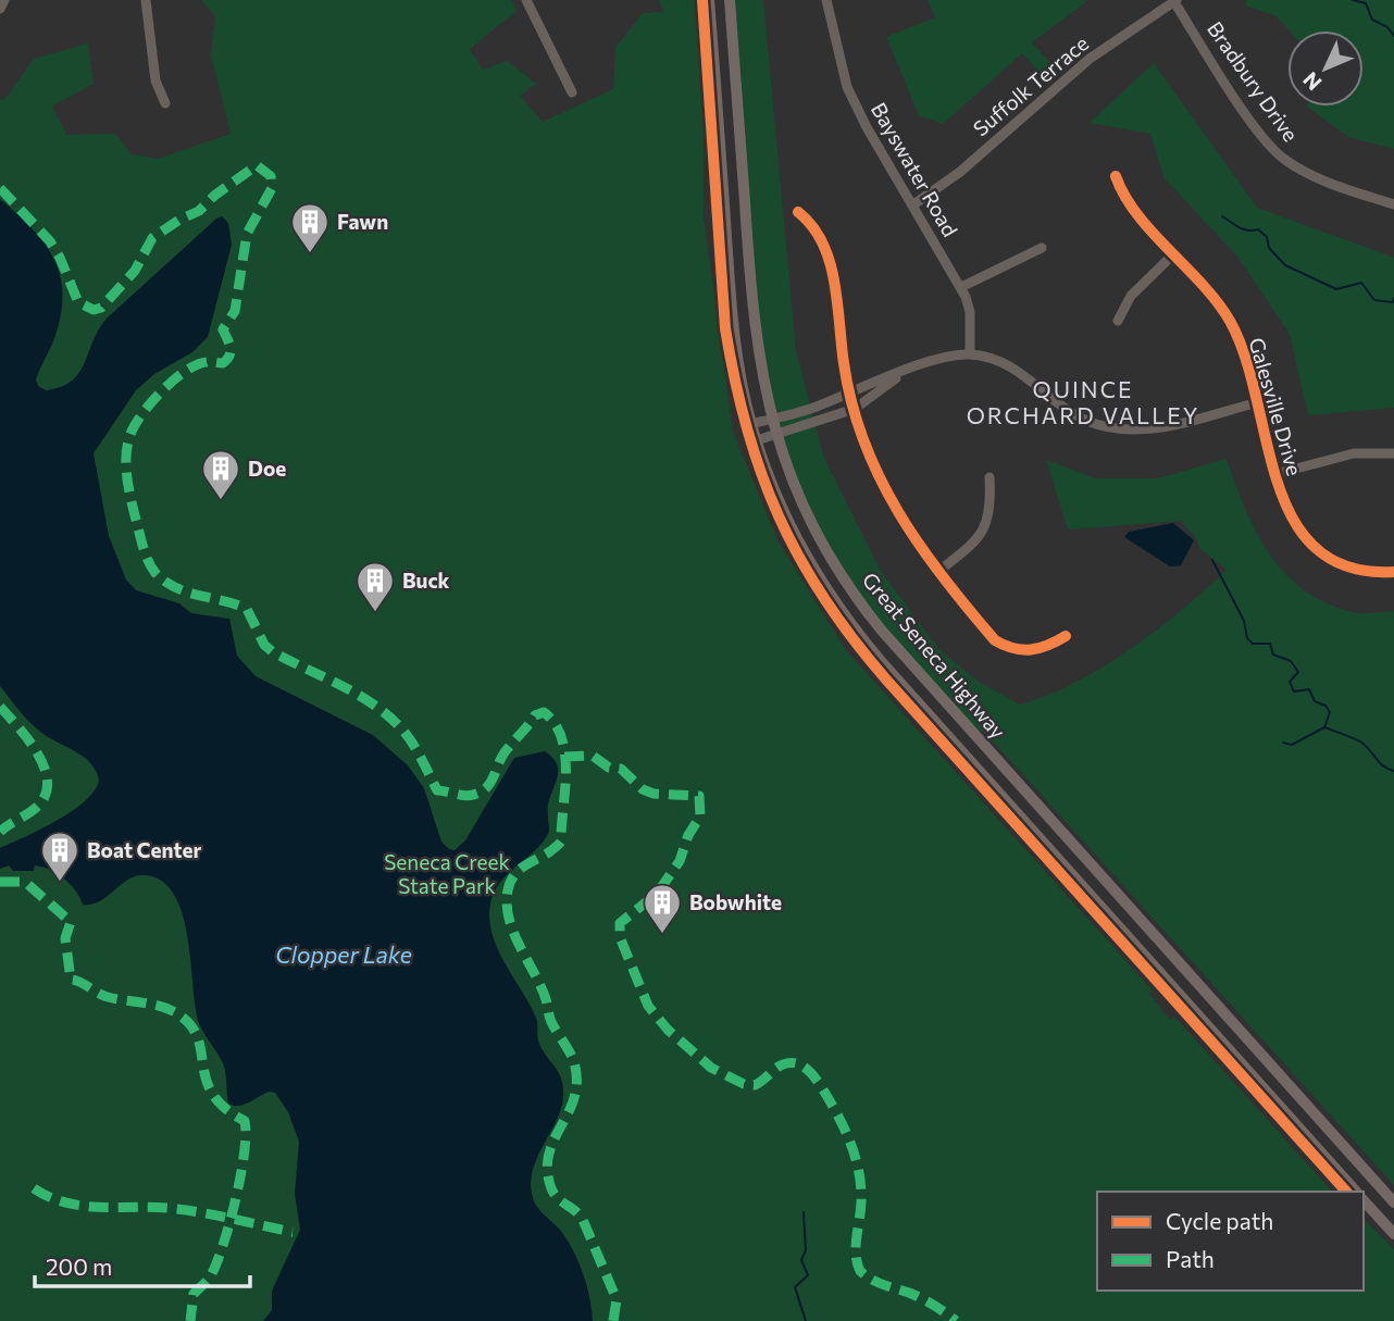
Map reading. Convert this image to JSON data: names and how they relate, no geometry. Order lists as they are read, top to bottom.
{
  "streets": {
    "main road": ["Great Seneca Highway"],
    "street": [
      "Bradbury Drive",
      "Suffolk Terrace",
      "Bayswater Road",
      "Galesville Drive"
    ]
  },
  "crossings": [
    ["Bradbury Drive", "Suffolk Terrace"],
    ["Suffolk Terrace", "Bayswater Road"]
  ],
  "districts": ["QUINCE ORCHARD VALLEY"],
  "water": ["Clopper Lake"],
  "parks": ["Seneca Creek State Park"],
  "places": {
    "building": [
      "Fawn",
      "Doe",
      "Buck",
      "Boat Center",
      "Bobwhite"
    ]
  },
  "legend": ["Cycle path", "Path"],
  "scale_bar": "200 m",
  "north": "bottom left"
}
